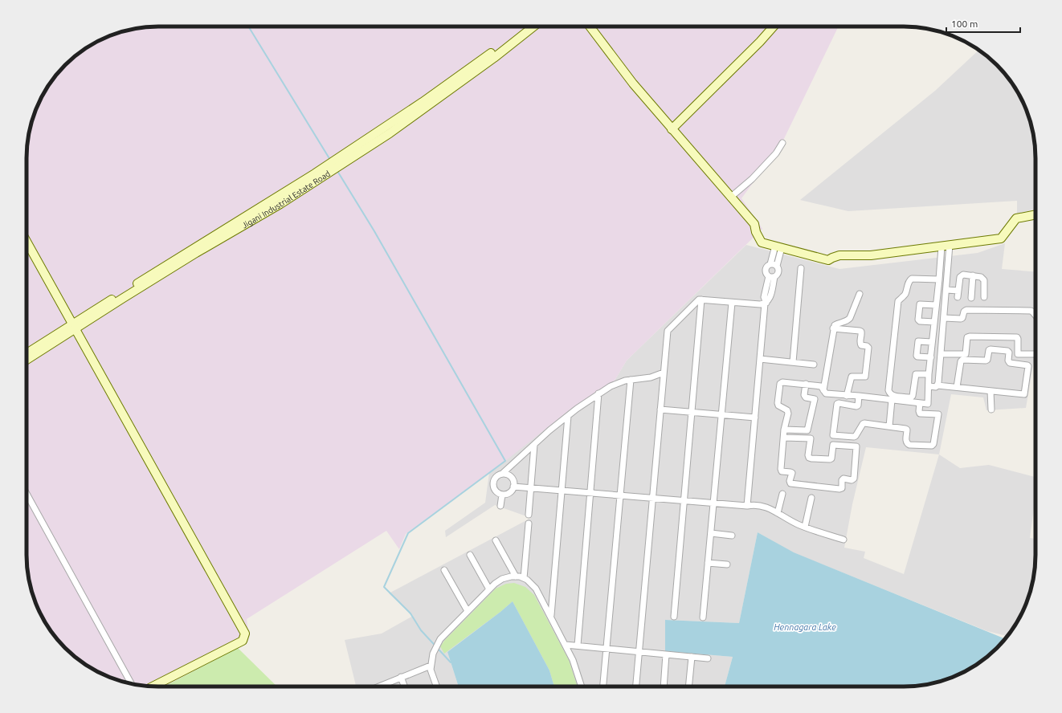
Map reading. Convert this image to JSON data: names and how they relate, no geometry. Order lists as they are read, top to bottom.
{
  "streets": {
    "street": ["Jigani Industrial Estate Road"]
  },
  "water": ["Hennagara Lake"],
  "scale_bar": "100 m"
}
